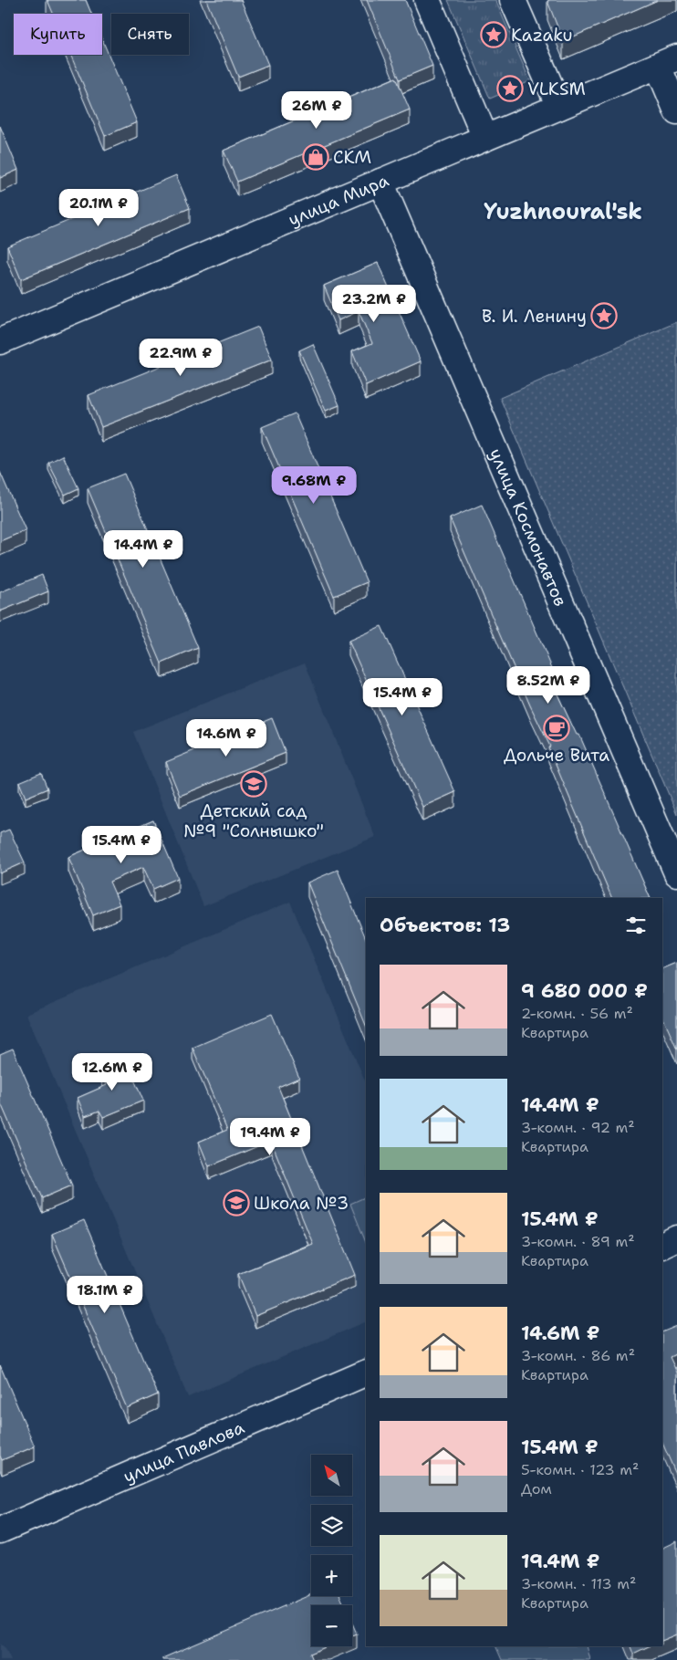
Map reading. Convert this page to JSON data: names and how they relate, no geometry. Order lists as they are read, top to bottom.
{
  "streets": {
    "street": ["улица Мира", "улица Космонавтов", "улица Павлова"]
  },
  "crossings": [
    ["улица Мира", "улица Космонавтов"]
  ],
  "districts": ["Yuzhnoural'sk"],
  "places": {
    "place": ["Kazaku", "VLKSM", "В. И. Ленину"],
    "shop": ["СКМ"],
    "cafe": ["Дольче Вита"],
    "school or university": ["Детский сад №9 \"Солнышко\"", "Школа №3"]
  },
  "north": "top left",
  "page": {
    "chip": ["Купить", "Снять"],
    "price": [
      "26M ₽",
      "20.1M ₽",
      "23.2M ₽",
      "22.9M ₽",
      "9.68M ₽",
      "14.4M ₽",
      "8.52M ₽",
      "15.4M ₽",
      "14.6M ₽",
      "15.4M ₽",
      "12.6M ₽",
      "19.4M ₽",
      "18.1M ₽"
    ],
    "heading": "Объектов: 13",
    "list": [
      {
        "name": "9 680 000 ₽",
        "note": "2-комн. · 56 m² · Квартира"
      },
      {
        "name": "14.4M ₽",
        "note": "3-комн. · 92 m² · Квартира"
      },
      {
        "name": "15.4M ₽",
        "note": "3-комн. · 89 m² · Квартира"
      },
      {
        "name": "14.6M ₽",
        "note": "3-комн. · 86 m² · Квартира"
      },
      {
        "name": "15.4M ₽",
        "note": "5-комн. · 123 m² · Дом"
      },
      {
        "name": "19.4M ₽",
        "note": "3-комн. · 113 m² · Квартира"
      }
    ],
    "map_buttons": ["+", "−"]
  }
}
